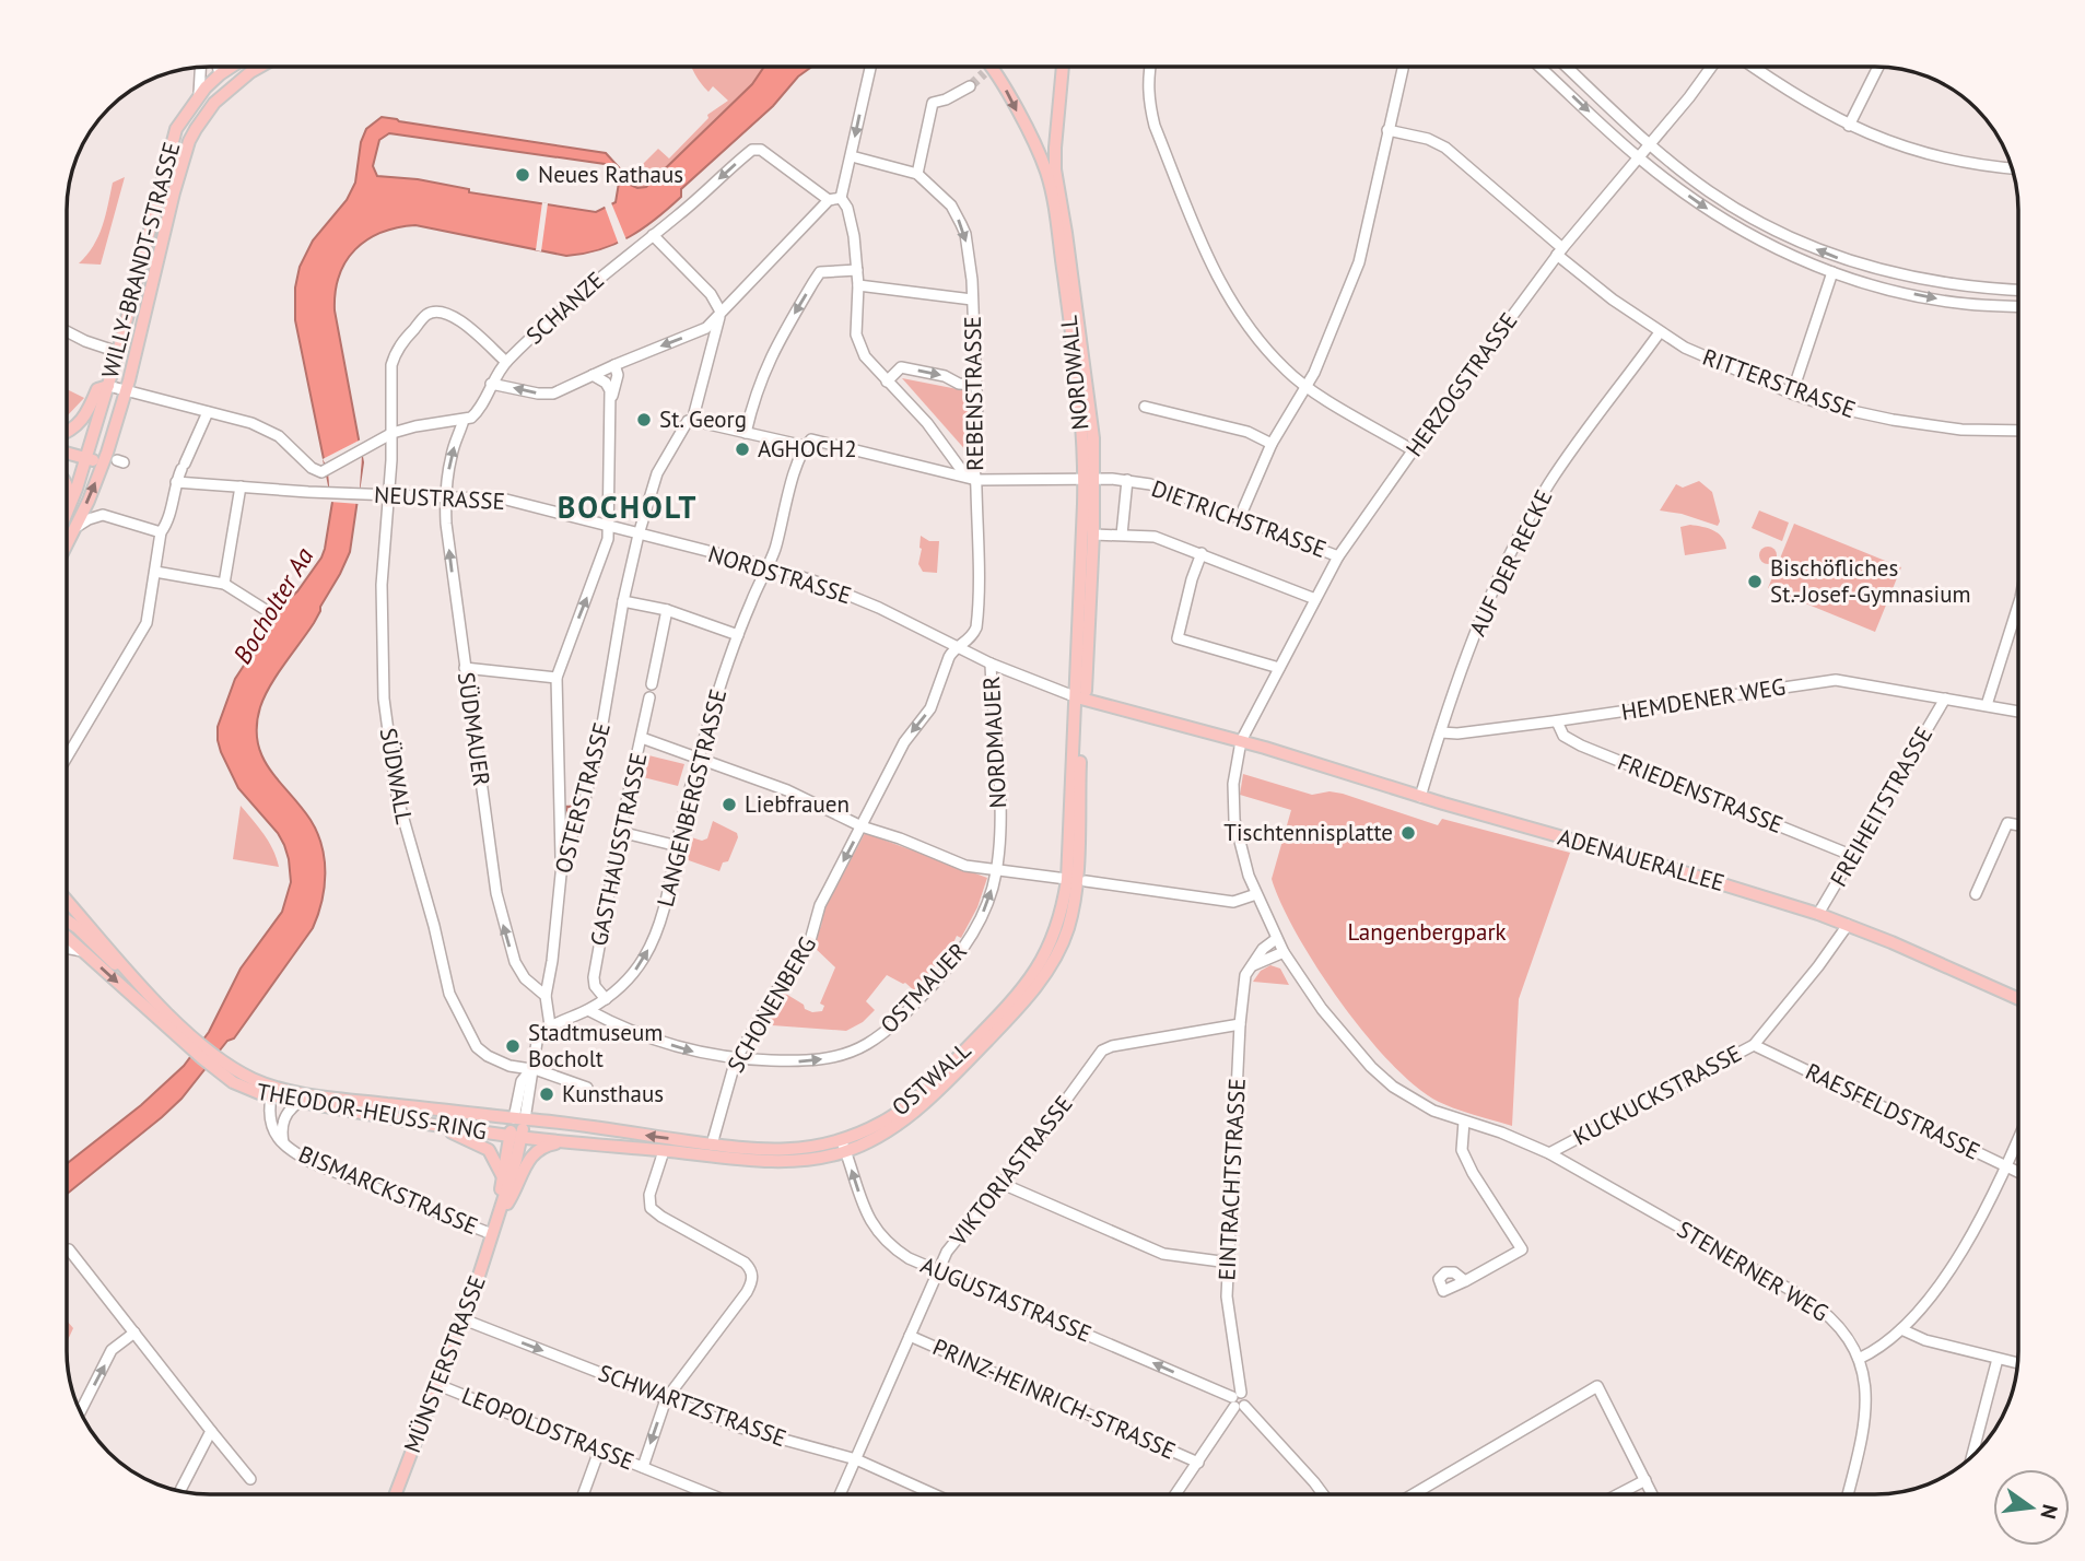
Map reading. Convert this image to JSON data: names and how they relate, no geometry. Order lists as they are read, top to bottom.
{
  "streets": {
    "main road": [
      "WILLY-BRANDT-STRASSE",
      "NORDWALL",
      "ADENAUERALLEE",
      "OSTWALL",
      "THEODOR-HEUSS-RING",
      "MÜNSTERSTRASSE"
    ],
    "street": [
      "SCHANZE",
      "RITTERSTRASSE",
      "HERZOGSTRASSE",
      "REBENSTRASSE",
      "NEUSTRASSE",
      "DIETRICHSTRASSE",
      "AUF DER RECKE",
      "NORDSTRASSE",
      "HEMDENER WEG",
      "SÜDMAUER",
      "NORDMAUER",
      "SÜDWALL",
      "FRIEDENSTRASSE",
      "OSTERSTRASSE",
      "LANGENBERGSTRASSE",
      "FREIHEITSTRASSE",
      "GASTHAUSSTRASSE",
      "OSTMAUER",
      "SCHONENBERG",
      "KUCKUCKSTRASSE",
      "RAESFELDSTRASSE",
      "VIKTORIASTRASSE",
      "EINTRACHTSTRASSE",
      "BISMARCKSTRASSE",
      "STENERNER WEG",
      "AUGUSTASTRASSE",
      "PRINZ-HEINRICH-STRASSE",
      "SCHWARTZSTRASSE",
      "LEOPOLDSTRASSE"
    ]
  },
  "crossings": [
    ["SCHANZE", "SÜDMAUER"],
    ["SCHANZE", "SÜDWALL"],
    ["NORDWALL", "DIETRICHSTRASSE"],
    ["NORDWALL", "OSTWALL"],
    ["RITTERSTRASSE", "HERZOGSTRASSE"],
    ["RITTERSTRASSE", "AUF DER RECKE"],
    ["HERZOGSTRASSE", "DIETRICHSTRASSE"],
    ["HERZOGSTRASSE", "ADENAUERALLEE"],
    ["HERZOGSTRASSE", "STENERNER WEG"],
    ["REBENSTRASSE", "DIETRICHSTRASSE"],
    ["REBENSTRASSE", "NORDSTRASSE"],
    ["REBENSTRASSE", "NORDMAUER"],
    ["REBENSTRASSE", "SCHONENBERG"],
    ["NEUSTRASSE", "NORDSTRASSE"],
    ["NEUSTRASSE", "SÜDMAUER"],
    ["NEUSTRASSE", "SÜDWALL"],
    ["NEUSTRASSE", "OSTERSTRASSE"],
    ["DIETRICHSTRASSE", "LANGENBERGSTRASSE"],
    ["AUF DER RECKE", "HEMDENER WEG"],
    ["NORDSTRASSE", "NORDMAUER"],
    ["NORDSTRASSE", "OSTERSTRASSE"],
    ["NORDSTRASSE", "LANGENBERGSTRASSE"],
    ["NORDSTRASSE", "SCHONENBERG"],
    ["HEMDENER WEG", "FRIEDENSTRASSE"],
    ["HEMDENER WEG", "FREIHEITSTRASSE"],
    ["SÜDMAUER", "OSTERSTRASSE"],
    ["NORDMAUER", "OSTMAUER"],
    ["NORDMAUER", "SCHONENBERG"],
    ["FRIEDENSTRASSE", "FREIHEITSTRASSE"],
    ["LANGENBERGSTRASSE", "GASTHAUSSTRASSE"],
    ["LANGENBERGSTRASSE", "OSTMAUER"],
    ["FREIHEITSTRASSE", "ADENAUERALLEE"],
    ["ADENAUERALLEE", "KUCKUCKSTRASSE"],
    ["ADENAUERALLEE", "STENERNER WEG"],
    ["OSTMAUER", "SCHONENBERG"],
    ["SCHONENBERG", "OSTWALL"],
    ["OSTWALL", "THEODOR-HEUSS-RING"],
    ["OSTWALL", "AUGUSTASTRASSE"],
    ["OSTWALL", "MÜNSTERSTRASSE"],
    ["KUCKUCKSTRASSE", "RAESFELDSTRASSE"],
    ["KUCKUCKSTRASSE", "STENERNER WEG"],
    ["THEODOR-HEUSS-RING", "BISMARCKSTRASSE"],
    ["THEODOR-HEUSS-RING", "MÜNSTERSTRASSE"],
    ["VIKTORIASTRASSE", "EINTRACHTSTRASSE"],
    ["VIKTORIASTRASSE", "AUGUSTASTRASSE"],
    ["VIKTORIASTRASSE", "PRINZ-HEINRICH-STRASSE"],
    ["VIKTORIASTRASSE", "SCHWARTZSTRASSE"],
    ["EINTRACHTSTRASSE", "STENERNER WEG"],
    ["EINTRACHTSTRASSE", "AUGUSTASTRASSE"],
    ["BISMARCKSTRASSE", "MÜNSTERSTRASSE"],
    ["MÜNSTERSTRASSE", "SCHWARTZSTRASSE"],
    ["MÜNSTERSTRASSE", "LEOPOLDSTRASSE"]
  ],
  "one_way": [
    "SCHANZE",
    "SÜDMAUER",
    "OSTMAUER",
    "SCHONENBERG",
    "AUGUSTASTRASSE",
    "SCHWARTZSTRASSE"
  ],
  "districts": ["BOCHOLT"],
  "water": ["Bocholter Aa"],
  "parks": ["Langenbergpark"],
  "places": [
    "Neues Rathaus",
    "St. Georg",
    "AGHOCH2",
    "Bischöfliches St.-Josef-Gymnasium",
    "Liebfrauen",
    "Tischtennisplatte",
    "Stadtmuseum Bocholt",
    "Kunsthaus"
  ],
  "north": "right"
}
